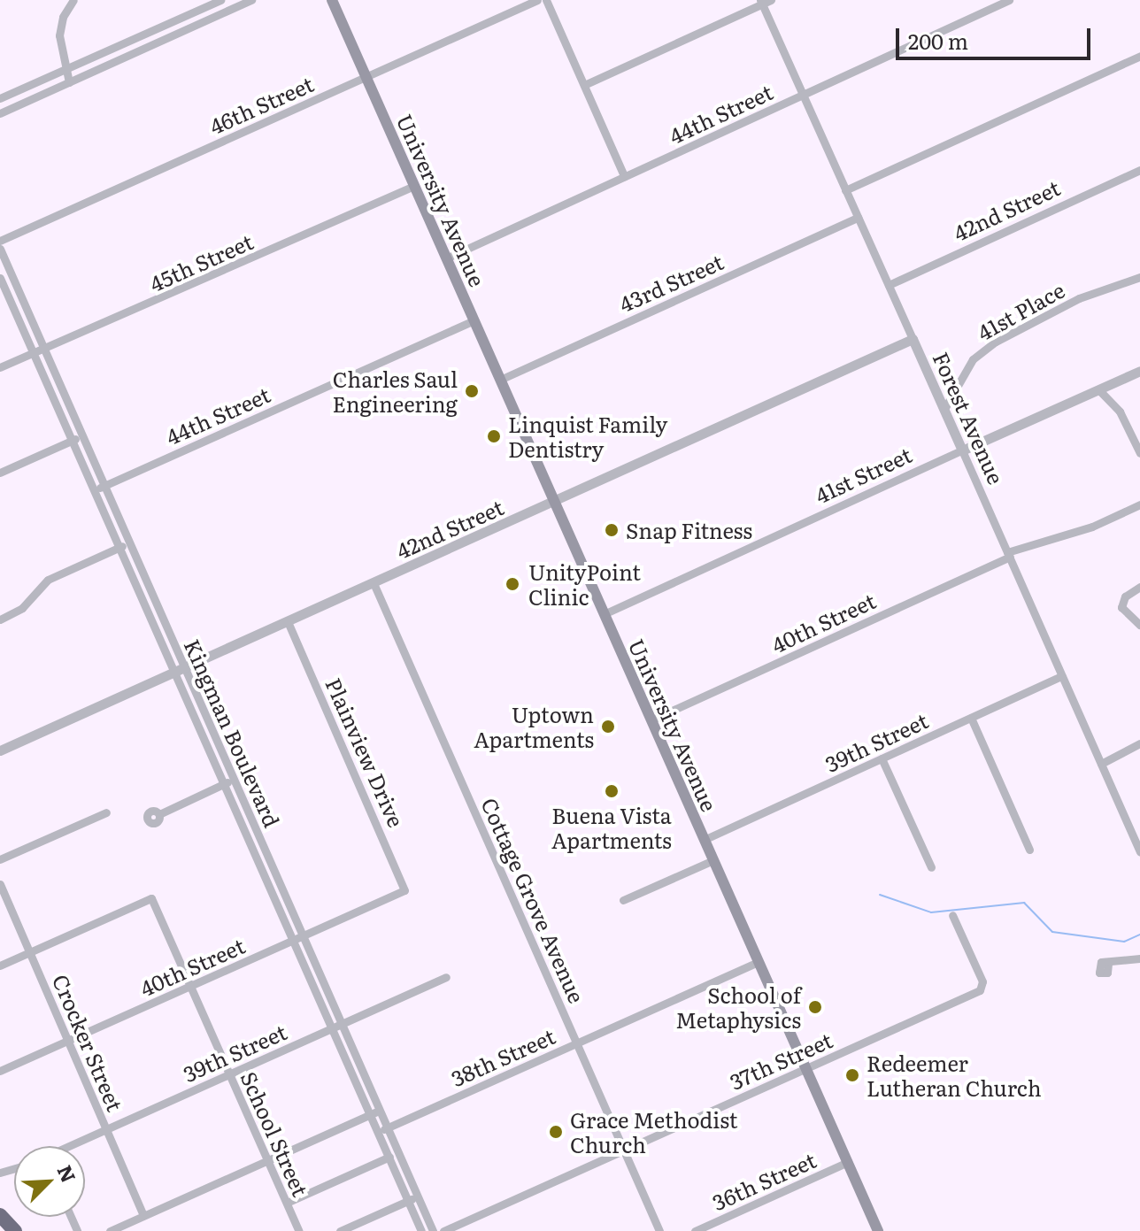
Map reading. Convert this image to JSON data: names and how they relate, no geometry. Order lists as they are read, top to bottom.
{
  "streets": {
    "main road": ["University Avenue"],
    "street": [
      "46th Street",
      "44th Street",
      "42nd Street",
      "45th Street",
      "43rd Street",
      "41st Place",
      "Forest Avenue",
      "41st Street",
      "40th Street",
      "Kingman Boulevard",
      "39th Street",
      "Plainview Drive",
      "Cottage Grove Avenue",
      "Crocker Street",
      "38th Street",
      "37th Street",
      "School Street",
      "36th Street"
    ]
  },
  "crossings": [
    ["46th Street", "University Avenue"],
    ["44th Street", "University Avenue"],
    ["44th Street", "Forest Avenue"],
    ["44th Street", "Kingman Boulevard"],
    ["University Avenue", "42nd Street"],
    ["University Avenue", "45th Street"],
    ["University Avenue", "43rd Street"],
    ["University Avenue", "41st Street"],
    ["University Avenue", "40th Street"],
    ["University Avenue", "39th Street"],
    ["University Avenue", "38th Street"],
    ["University Avenue", "37th Street"],
    ["University Avenue", "36th Street"],
    ["42nd Street", "Forest Avenue"],
    ["42nd Street", "Kingman Boulevard"],
    ["42nd Street", "Plainview Drive"],
    ["42nd Street", "Cottage Grove Avenue"],
    ["45th Street", "Kingman Boulevard"],
    ["43rd Street", "Forest Avenue"],
    ["41st Place", "Forest Avenue"],
    ["Forest Avenue", "41st Street"],
    ["Forest Avenue", "40th Street"],
    ["Forest Avenue", "39th Street"],
    ["40th Street", "Kingman Boulevard"],
    ["40th Street", "Plainview Drive"],
    ["40th Street", "Crocker Street"],
    ["40th Street", "School Street"],
    ["Kingman Boulevard", "39th Street"],
    ["Kingman Boulevard", "38th Street"],
    ["39th Street", "Crocker Street"],
    ["39th Street", "School Street"],
    ["Cottage Grove Avenue", "38th Street"],
    ["Cottage Grove Avenue", "37th Street"],
    ["Crocker Street", "School Street"]
  ],
  "places": [
    "Charles Saul Engineering",
    "Linquist Family Dentistry",
    "Snap Fitness",
    "UnityPoint Clinic",
    "Uptown Apartments",
    "Buena Vista Apartments",
    "School of Metaphysics",
    "Redeemer Lutheran Church",
    "Grace Methodist Church"
  ],
  "scale_bar": "200 m",
  "north": "top right"
}
